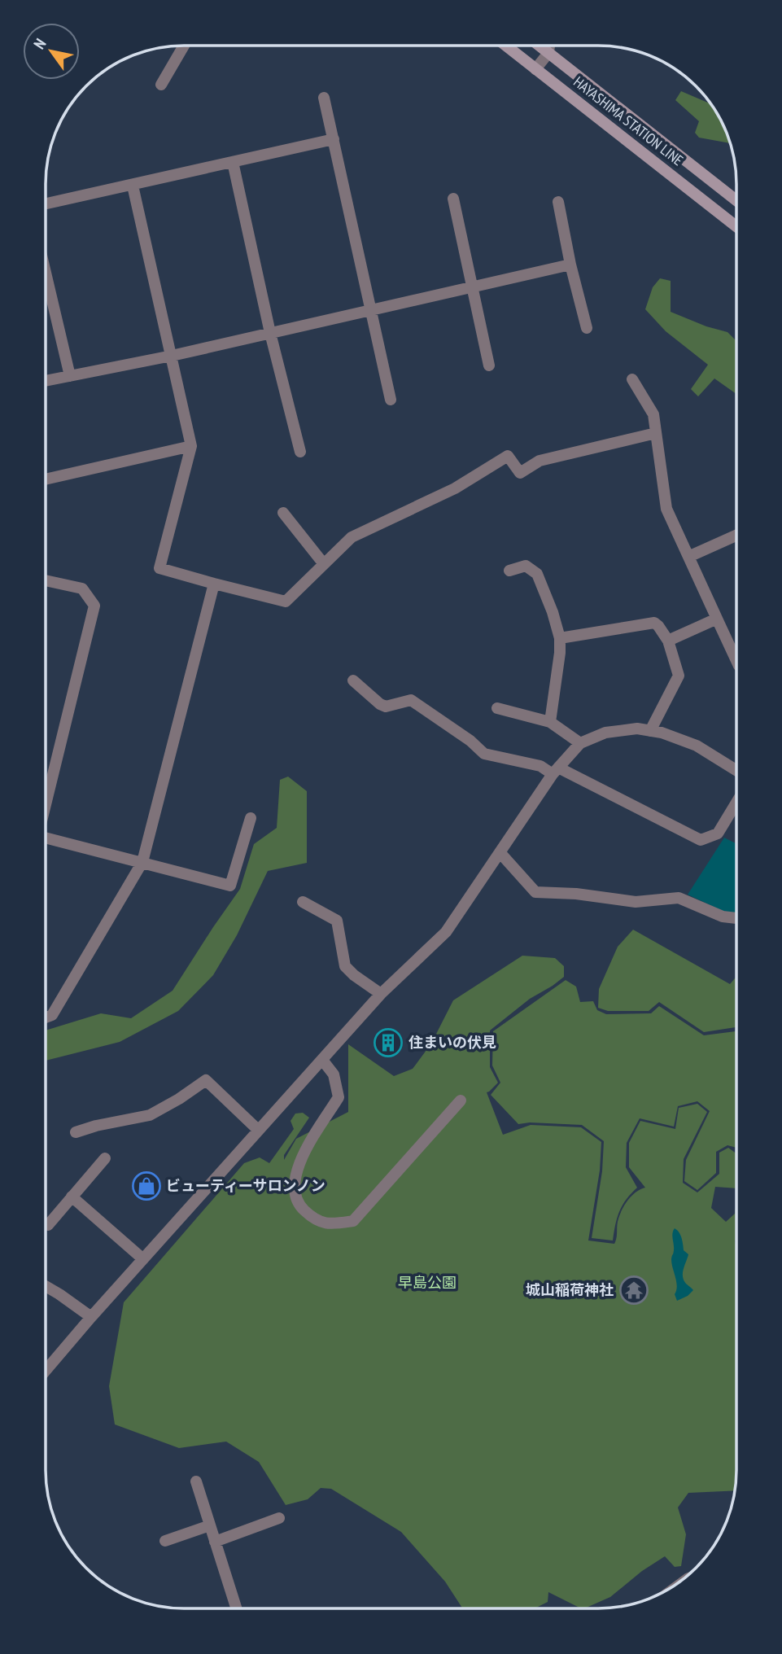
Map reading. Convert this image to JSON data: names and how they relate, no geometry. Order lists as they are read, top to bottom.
{
  "streets": {
    "main road": ["HAYASHIMA STATION LINE"]
  },
  "parks": ["早島公園"],
  "places": {
    "building": ["住まいの伏見"],
    "shop": ["ビューティーサロンノン"],
    "temple": ["城山稲荷神社"]
  },
  "north": "top left"
}
